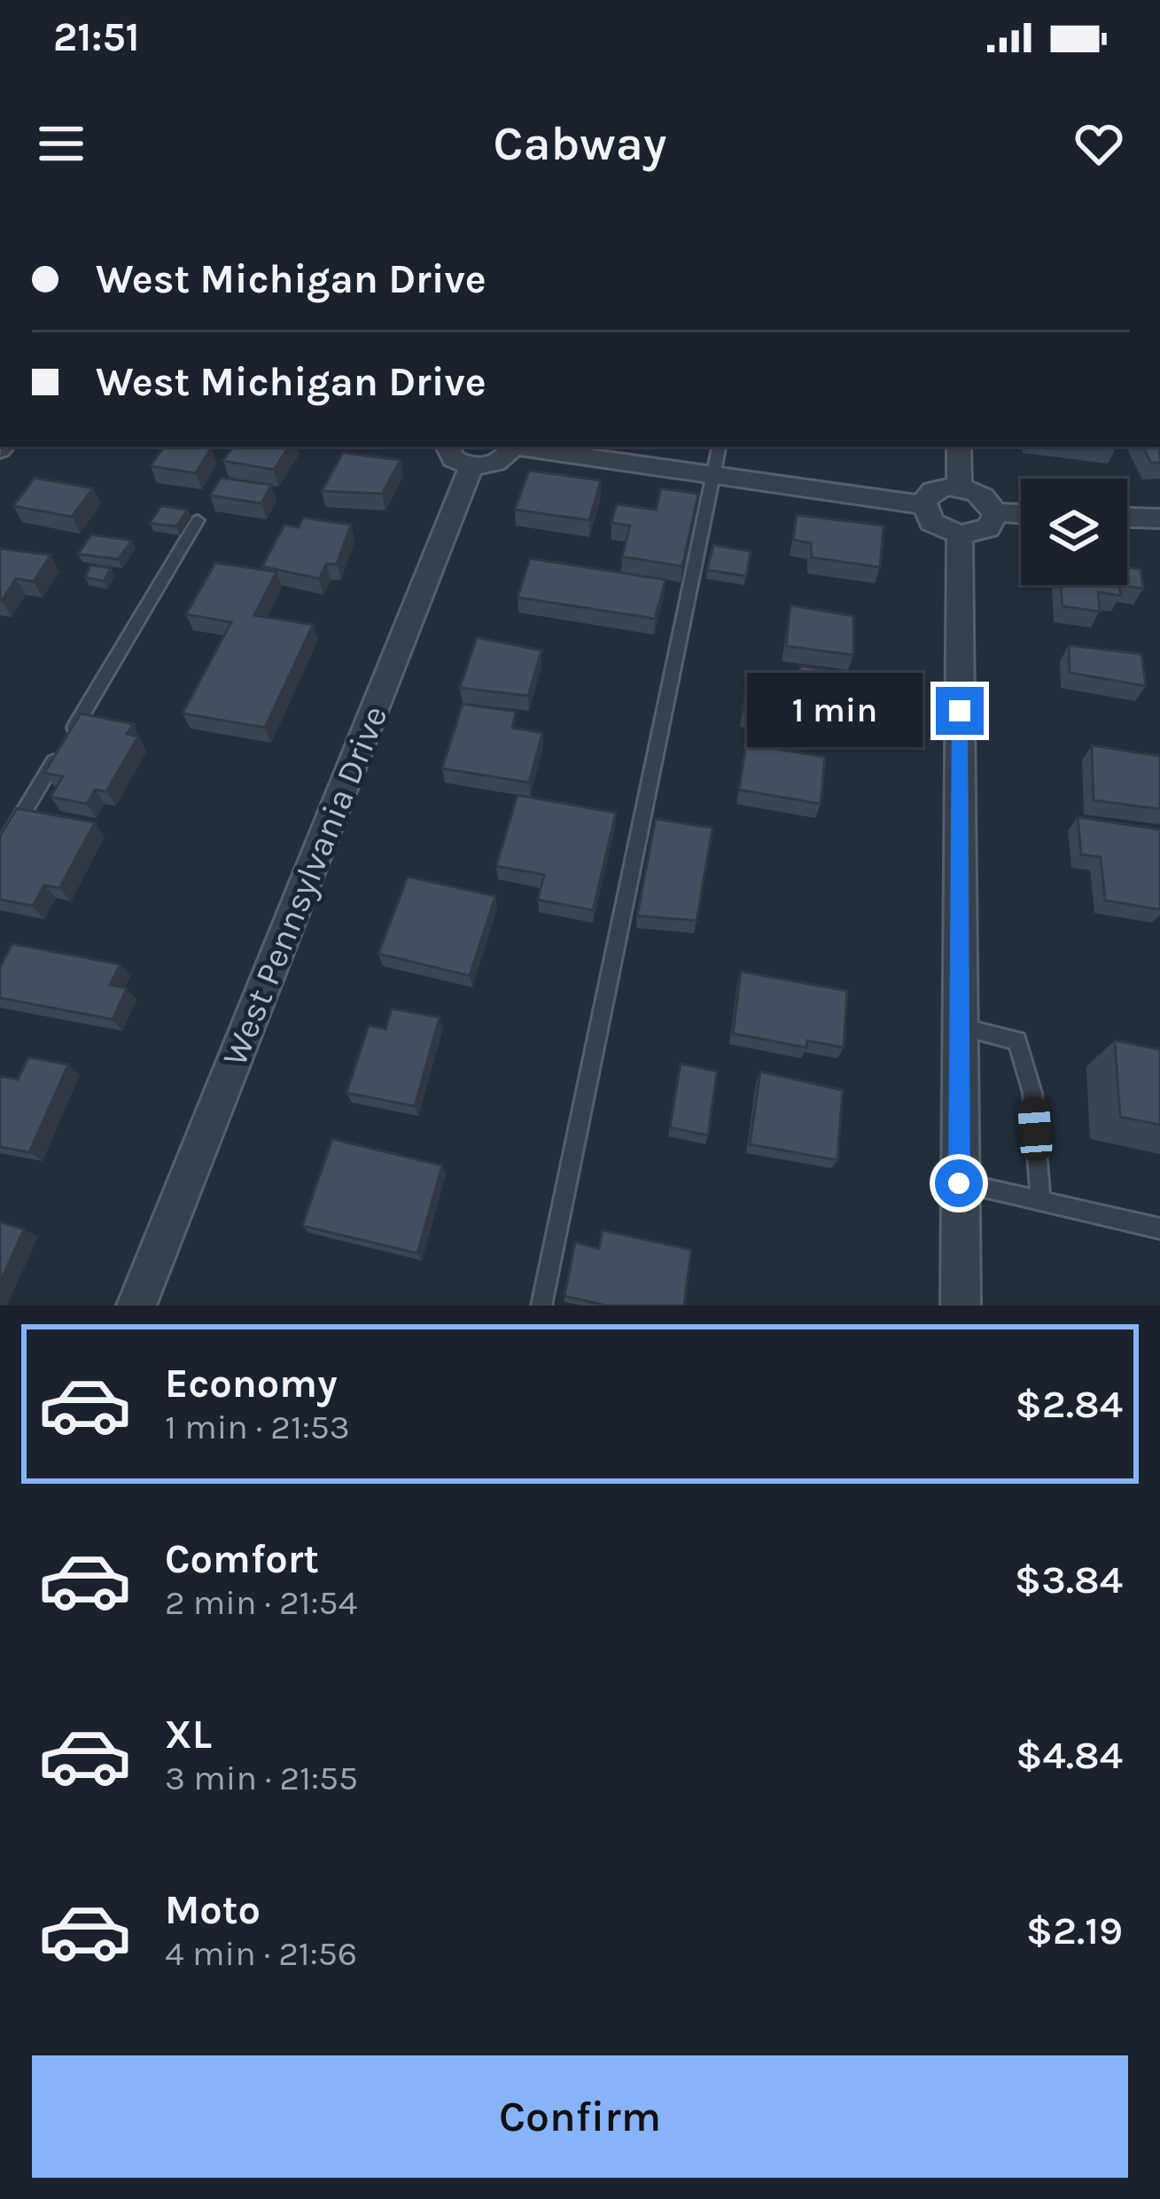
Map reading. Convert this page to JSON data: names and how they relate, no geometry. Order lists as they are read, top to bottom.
{
  "streets": {
    "street": ["West Pennsylvania Drive"]
  },
  "page": {
    "status": "21:51",
    "header": "Cabway",
    "banner": ["West Michigan Drive", "West Michigan Drive"],
    "bubble": "1 min",
    "list": [
      {
        "name": "Economy",
        "note": "1 min · 21:53",
        "value": "$2.84"
      },
      {
        "name": "Comfort",
        "note": "2 min · 21:54",
        "value": "$3.84"
      },
      {
        "name": "XL",
        "note": "3 min · 21:55",
        "value": "$4.84"
      },
      {
        "name": "Moto",
        "note": "4 min · 21:56",
        "value": "$2.19"
      }
    ],
    "buttons": "Confirm"
  }
}
